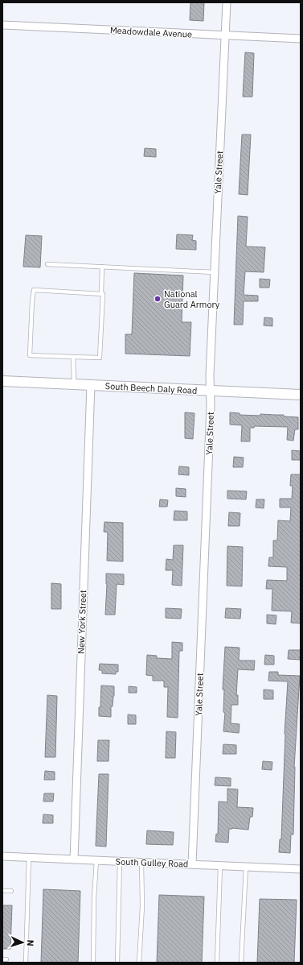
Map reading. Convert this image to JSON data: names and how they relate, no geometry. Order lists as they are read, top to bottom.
{
  "streets": {
    "main road": ["South Beech Daly Road"],
    "street": [
      "Meadowdale Avenue",
      "Yale Street",
      "New York Street",
      "South Gulley Road"
    ]
  },
  "crossings": [
    ["Meadowdale Avenue", "Yale Street"],
    ["Yale Street", "South Beech Daly Road"],
    ["Yale Street", "South Gulley Road"],
    ["South Beech Daly Road", "New York Street"],
    ["New York Street", "South Gulley Road"]
  ],
  "places": ["National Guard Armory"],
  "north": "right"
}
